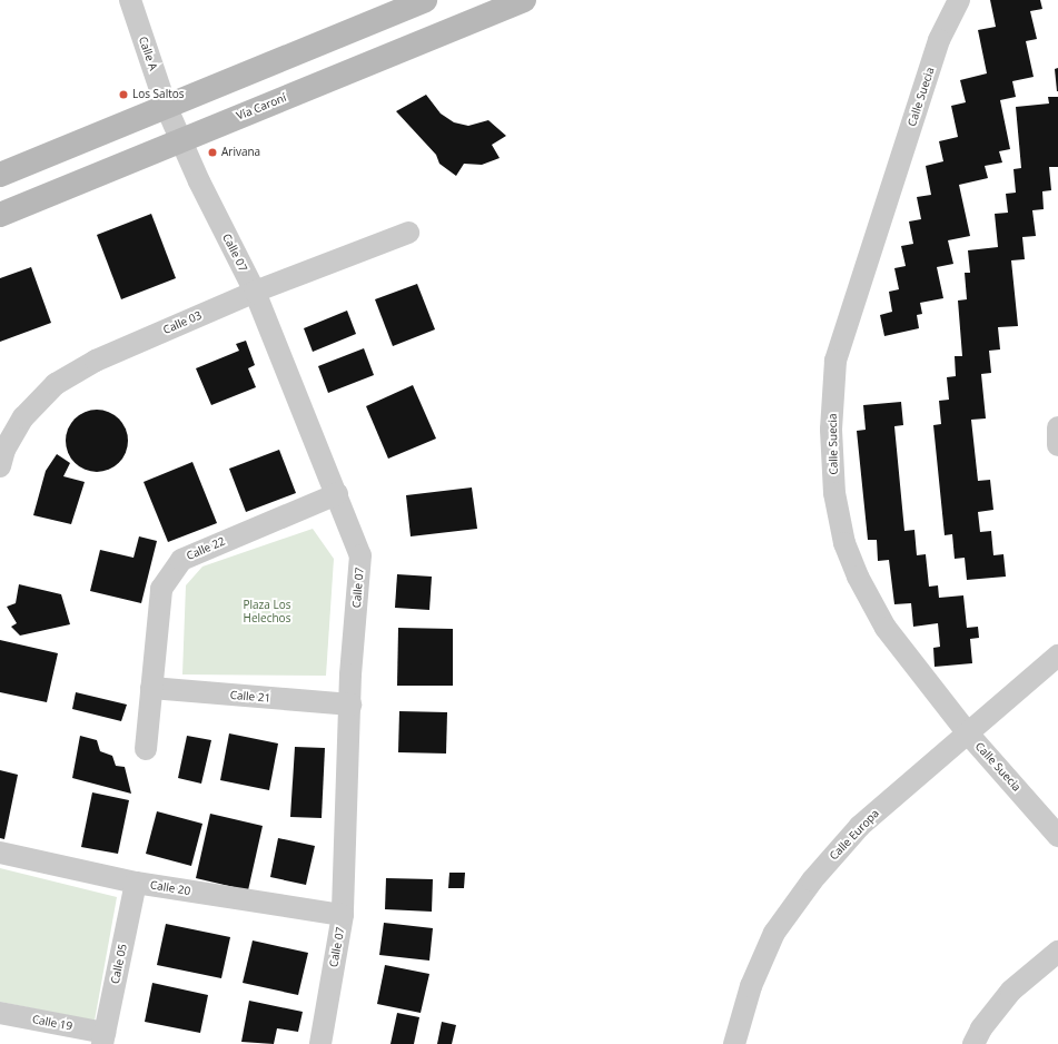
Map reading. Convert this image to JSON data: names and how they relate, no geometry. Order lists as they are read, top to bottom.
{
  "streets": {
    "main road": ["Vía Caroní"],
    "street": [
      "Calle A",
      "Calle Suecia",
      "Calle 07",
      "Calle 03",
      "Calle 22",
      "Calle 21",
      "Calle Europa",
      "Calle 20",
      "Calle 05",
      "Calle 19"
    ]
  },
  "crossings": [
    ["Calle A", "Vía Caroní"],
    ["Calle A", "Calle 07"],
    ["Calle Suecia", "Calle Europa"],
    ["Vía Caroní", "Calle 07"],
    ["Calle 07", "Calle 03"],
    ["Calle 07", "Calle 22"],
    ["Calle 07", "Calle 21"],
    ["Calle 07", "Calle 20"],
    ["Calle 22", "Calle 21"],
    ["Calle 20", "Calle 05"],
    ["Calle 05", "Calle 19"]
  ],
  "parks": ["Plaza Los Helechos"],
  "places": ["Los Saltos", "Arivana"]
}
